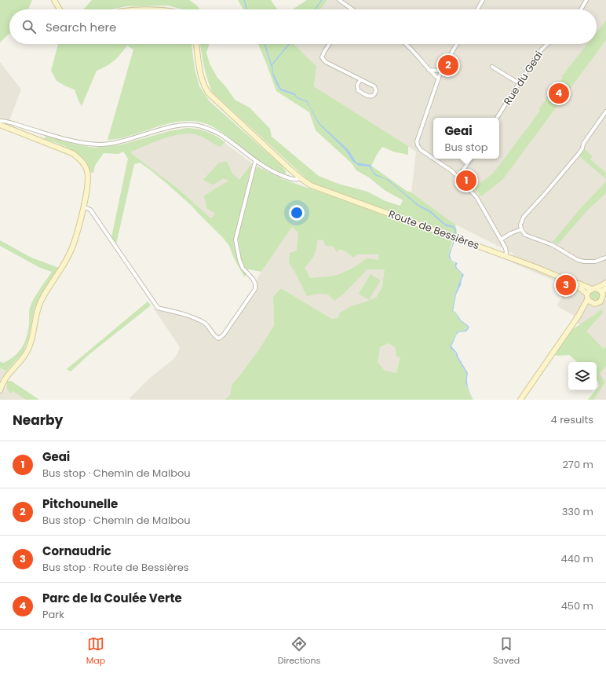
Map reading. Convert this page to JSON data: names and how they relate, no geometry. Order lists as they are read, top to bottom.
{
  "streets": {
    "main road": ["Route de Bessières"],
    "street": ["Rue du Geai"]
  },
  "page": {
    "search": "Search here",
    "pins": [
      "2",
      "4",
      "1",
      "3"
    ],
    "popup": ["Geai", "Bus stop"],
    "heading": ["Nearby", "4 results"],
    "list": [
      {
        "mark": "1",
        "name": "Geai",
        "note": "Bus stop · Chemin de Malbou",
        "value": "270 m"
      },
      {
        "mark": "2",
        "name": "Pitchounelle",
        "note": "Bus stop · Chemin de Malbou",
        "value": "330 m"
      },
      {
        "mark": "3",
        "name": "Cornaudric",
        "note": "Bus stop · Route de Bessières",
        "value": "440 m"
      },
      {
        "mark": "4",
        "name": "Parc de la Coulée Verte",
        "note": "Park",
        "value": "450 m"
      }
    ],
    "nav": ["Map", "Directions", "Saved"]
  }
}
